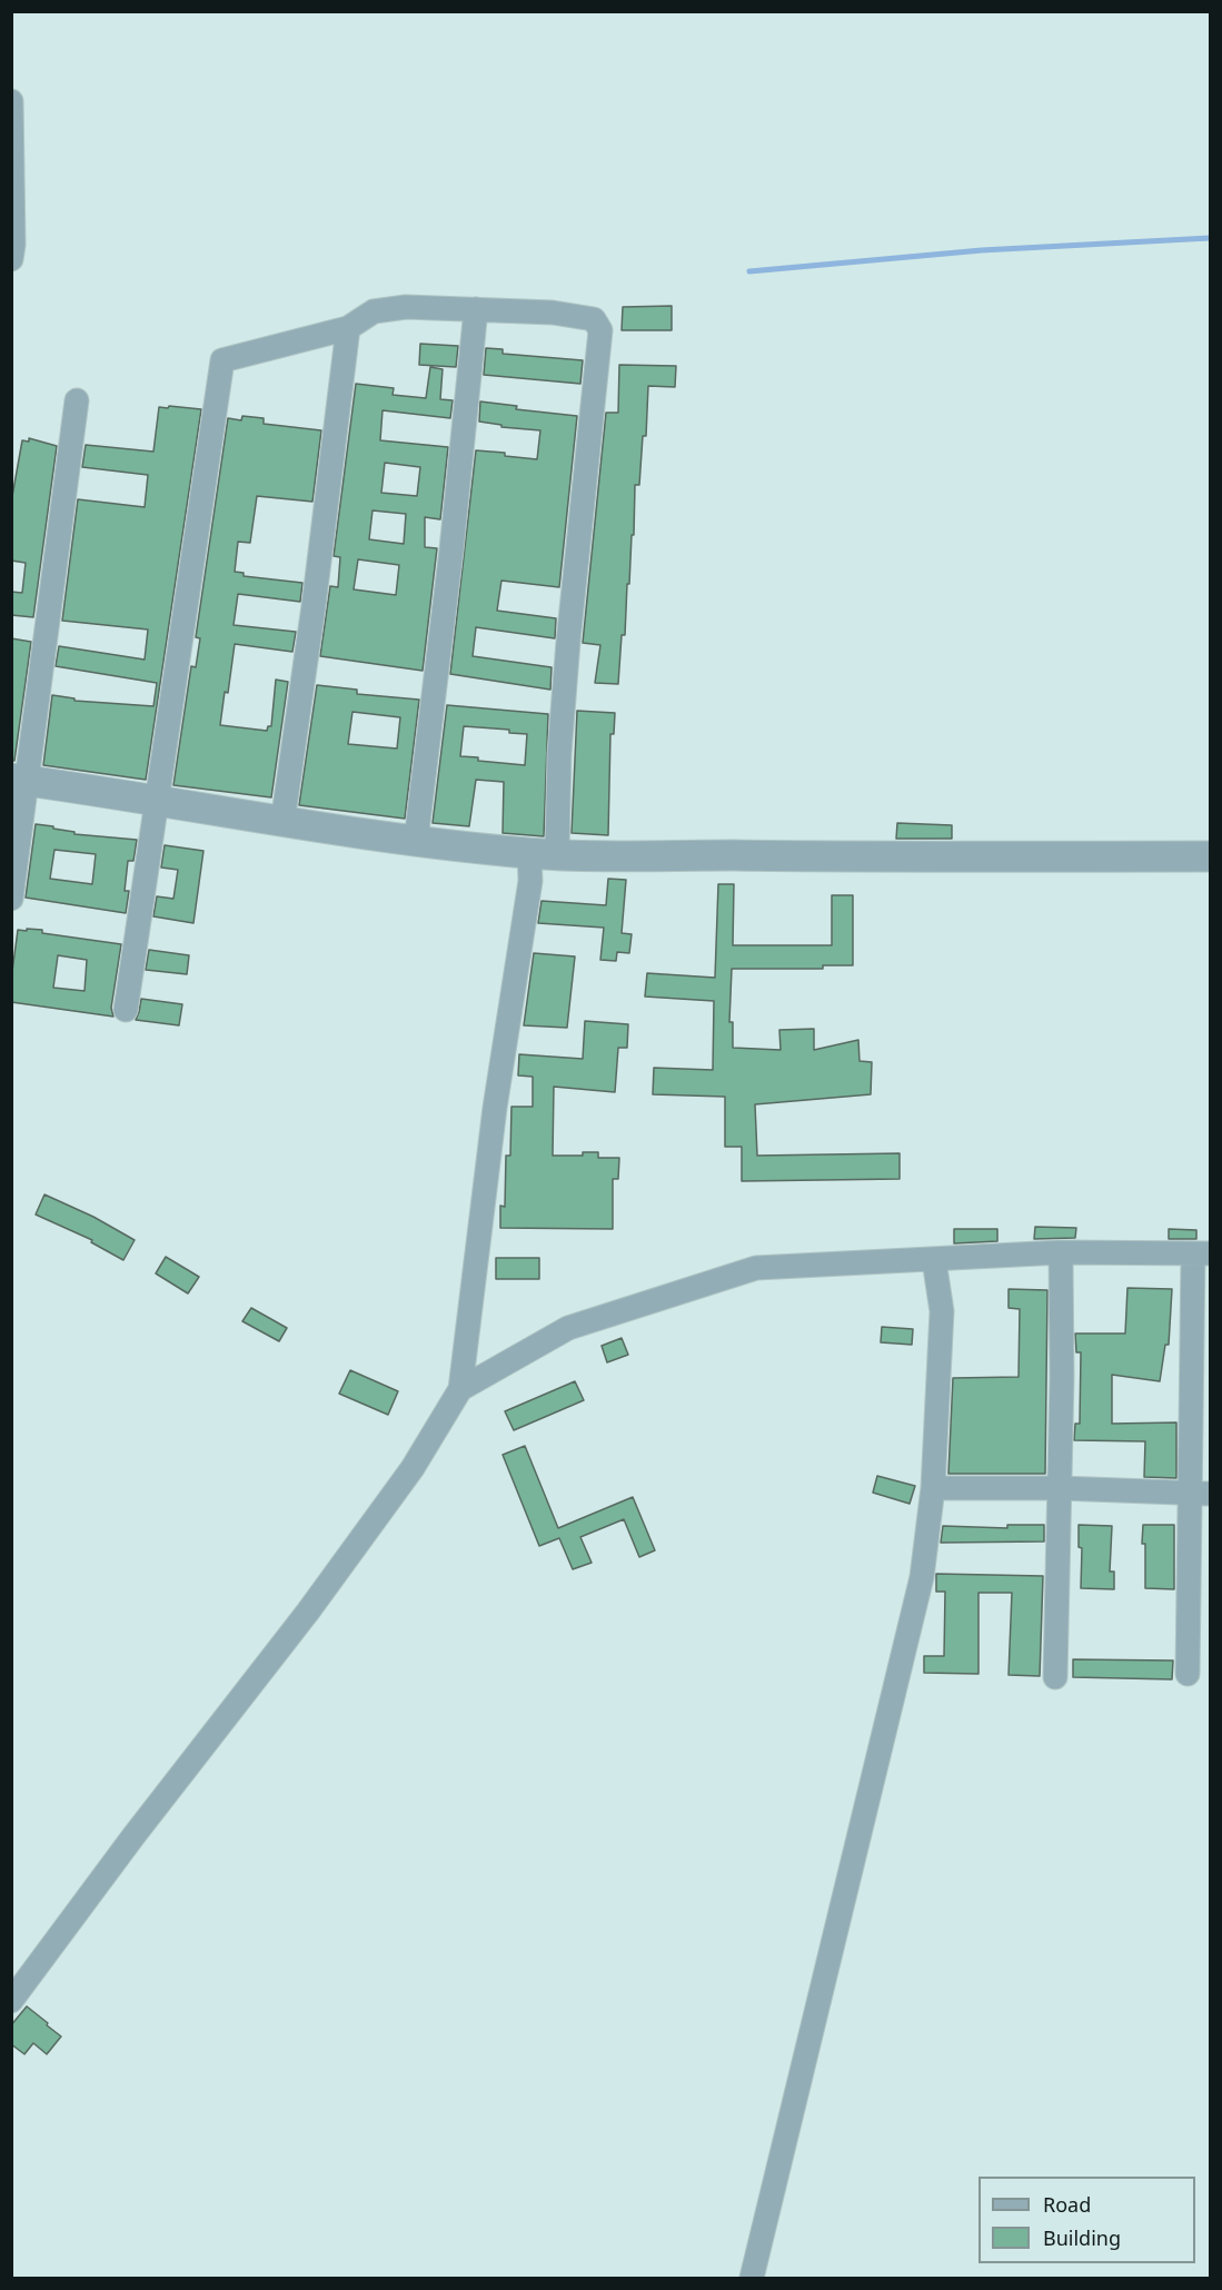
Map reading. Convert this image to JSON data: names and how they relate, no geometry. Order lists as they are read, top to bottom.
{
  "legend": ["Road", "Building"]
}
